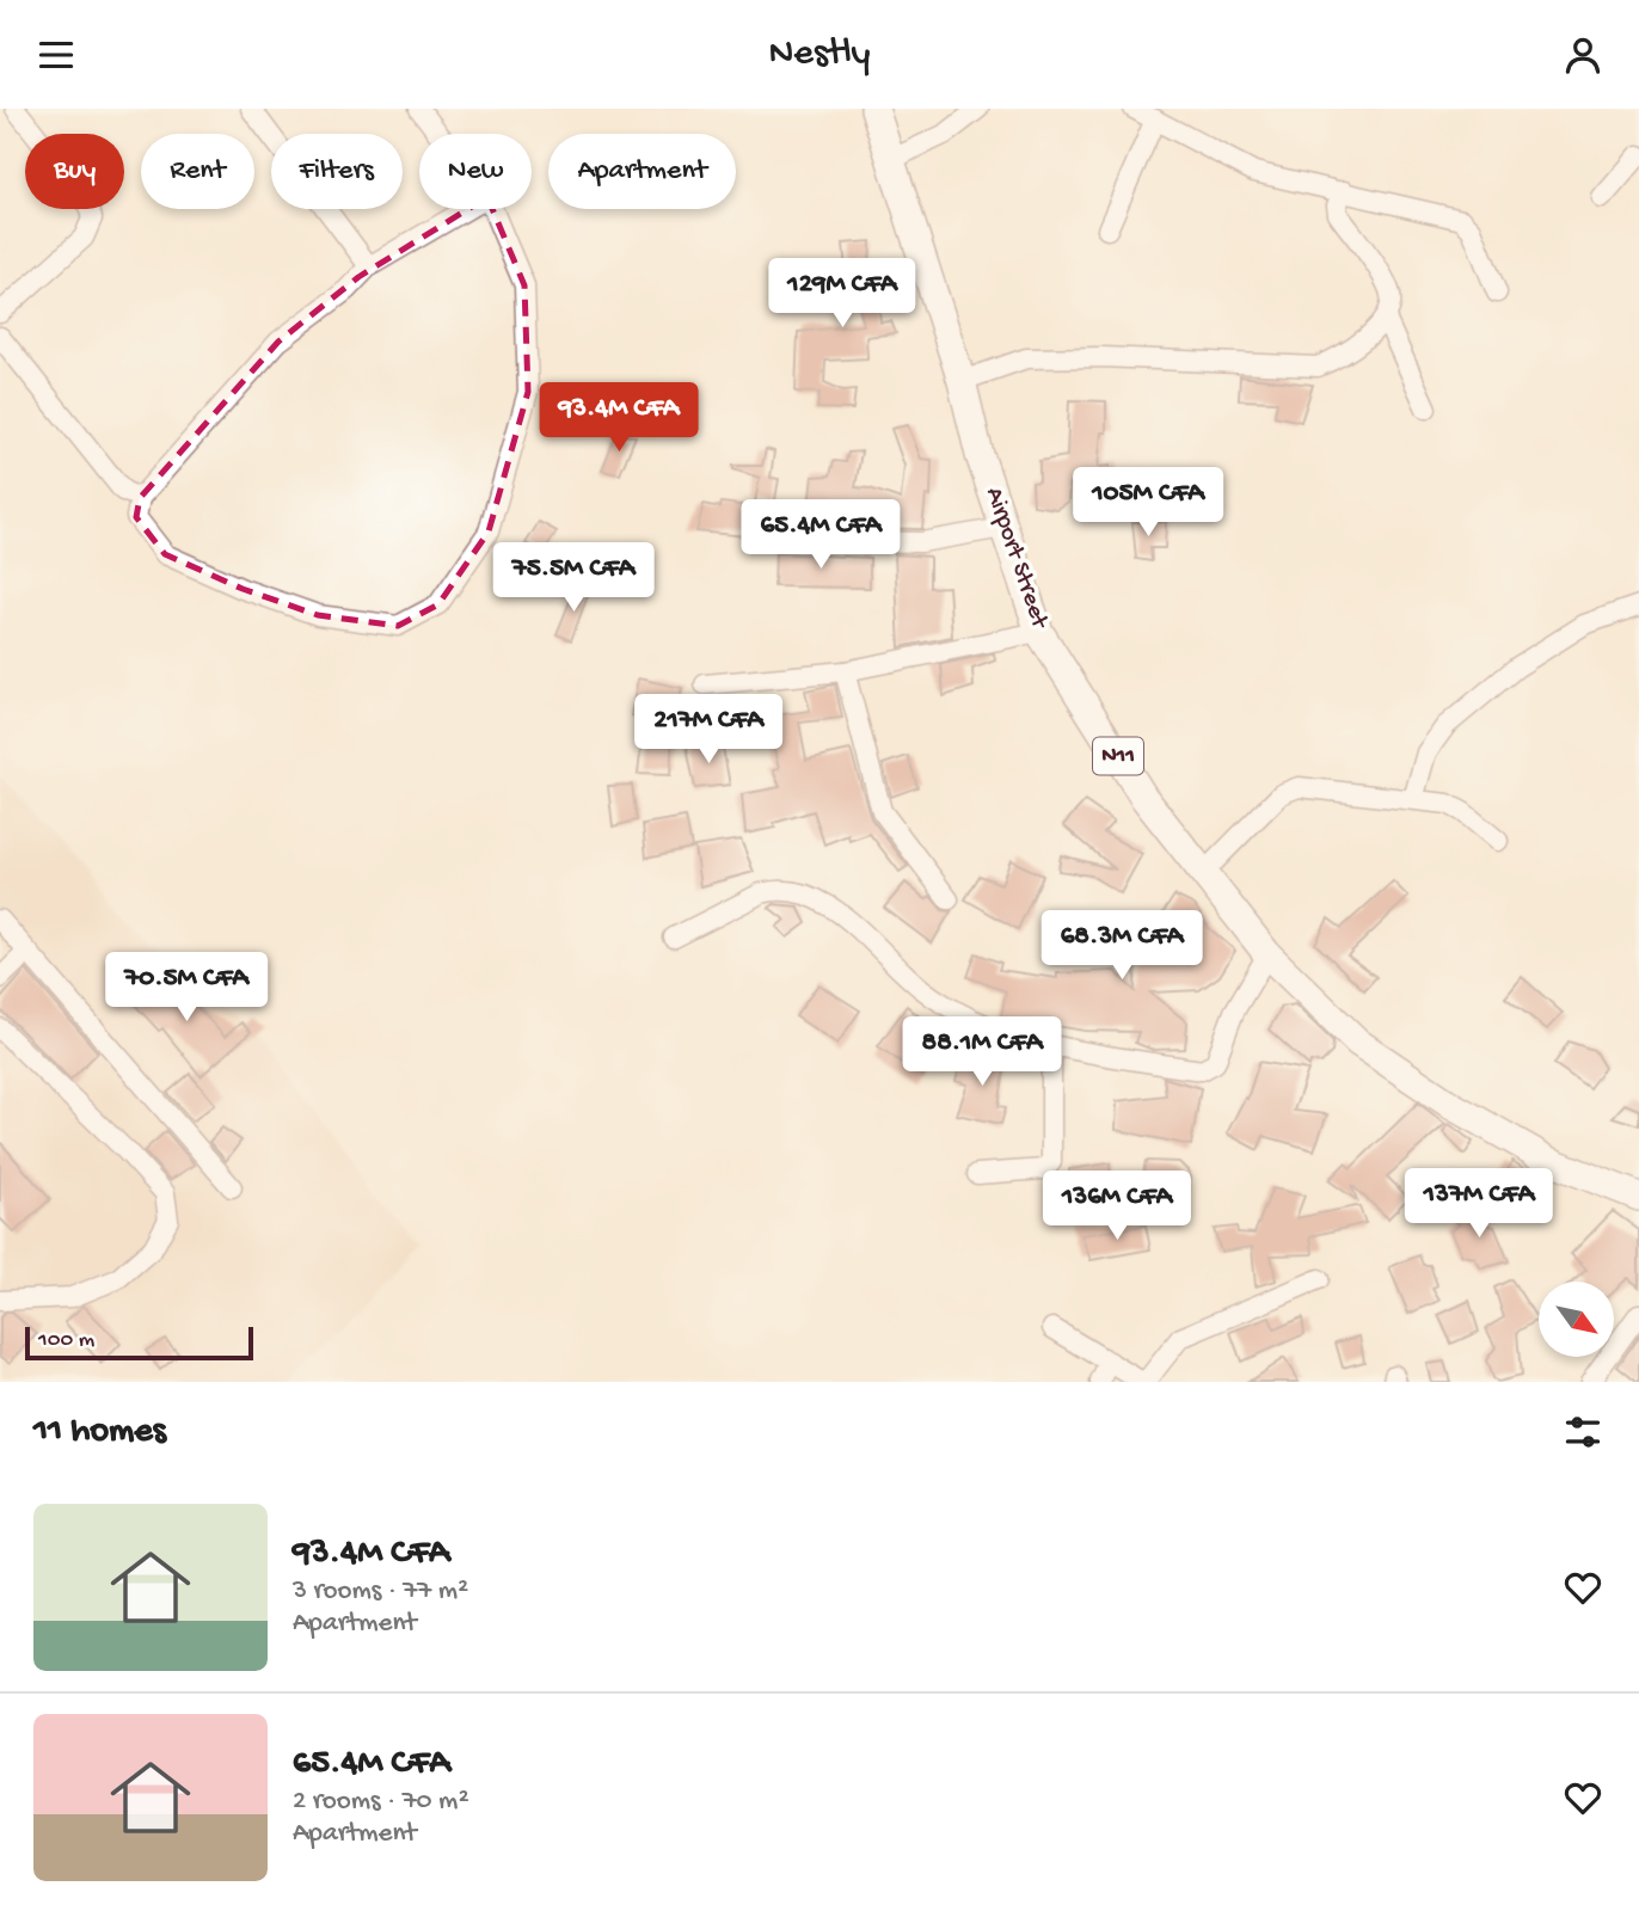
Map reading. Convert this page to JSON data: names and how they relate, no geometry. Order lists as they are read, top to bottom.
{
  "streets": {
    "highway": ["Airport Street", "N11"]
  },
  "scale_bar": "100 m",
  "north": "bottom right",
  "page": {
    "header": "Nestly",
    "chip": [
      "Buy",
      "Rent",
      "Filters",
      "New",
      "Apartment"
    ],
    "price": [
      "129M CFA",
      "93.4M CFA",
      "105M CFA",
      "65.4M CFA",
      "75.5M CFA",
      "217M CFA",
      "68.3M CFA",
      "70.5M CFA",
      "88.1M CFA",
      "137M CFA",
      "136M CFA"
    ],
    "scale": "100 m",
    "heading": "11 homes",
    "list": [
      {
        "name": "93.4M CFA",
        "note": "3 rooms · 77 m² · Apartment"
      },
      {
        "name": "65.4M CFA",
        "note": "2 rooms · 70 m² · Apartment"
      }
    ]
  }
}
